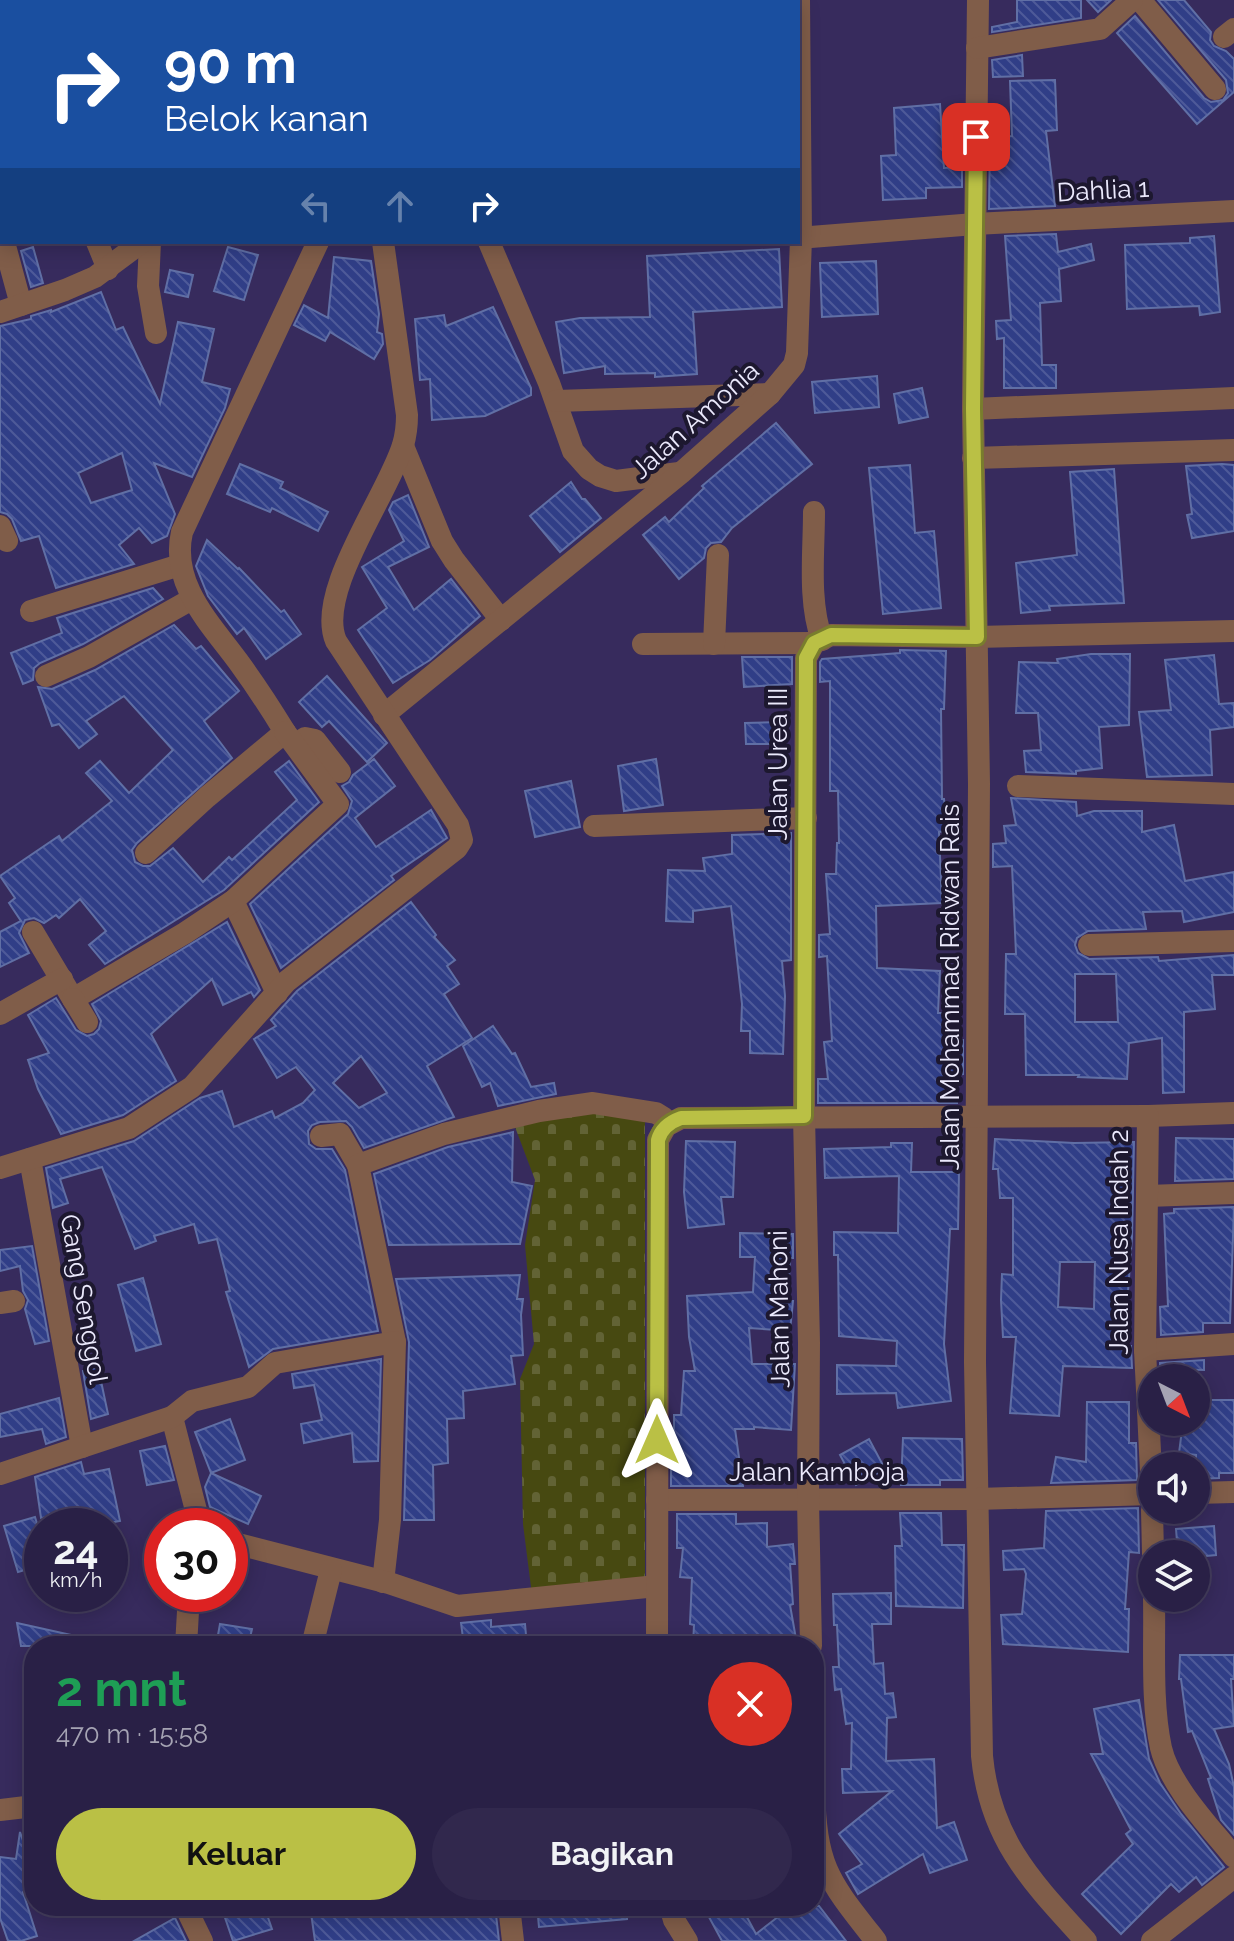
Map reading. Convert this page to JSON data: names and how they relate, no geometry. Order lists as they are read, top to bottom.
{
  "streets": {
    "street": [
      "Dahlia 1",
      "Jalan Amonia",
      "Jalan Urea III",
      "Jalan Mohammad Ridwan Rais",
      "Jalan Nusa Indah 2",
      "Gang Senggol",
      "Jalan Mahoni",
      "Jalan Kamboja"
    ]
  },
  "crossings": [
    ["Dahlia 1", "Jalan Mohammad Ridwan Rais"],
    ["Jalan Urea III", "Jalan Nusa Indah 2"],
    ["Jalan Urea III", "Jalan Mahoni"],
    ["Jalan Mohammad Ridwan Rais", "Jalan Nusa Indah 2"],
    ["Jalan Mohammad Ridwan Rais", "Jalan Kamboja"],
    ["Jalan Nusa Indah 2", "Jalan Mahoni"],
    ["Jalan Mahoni", "Jalan Kamboja"]
  ],
  "north": "bottom right",
  "page": {
    "turn": ["90 m", "Belok kanan"],
    "speed": "24 km/h",
    "limit": "30",
    "heading": ["2 mnt", "470 m · 15:58"],
    "buttons": ["Keluar", "Bagikan"]
  }
}
